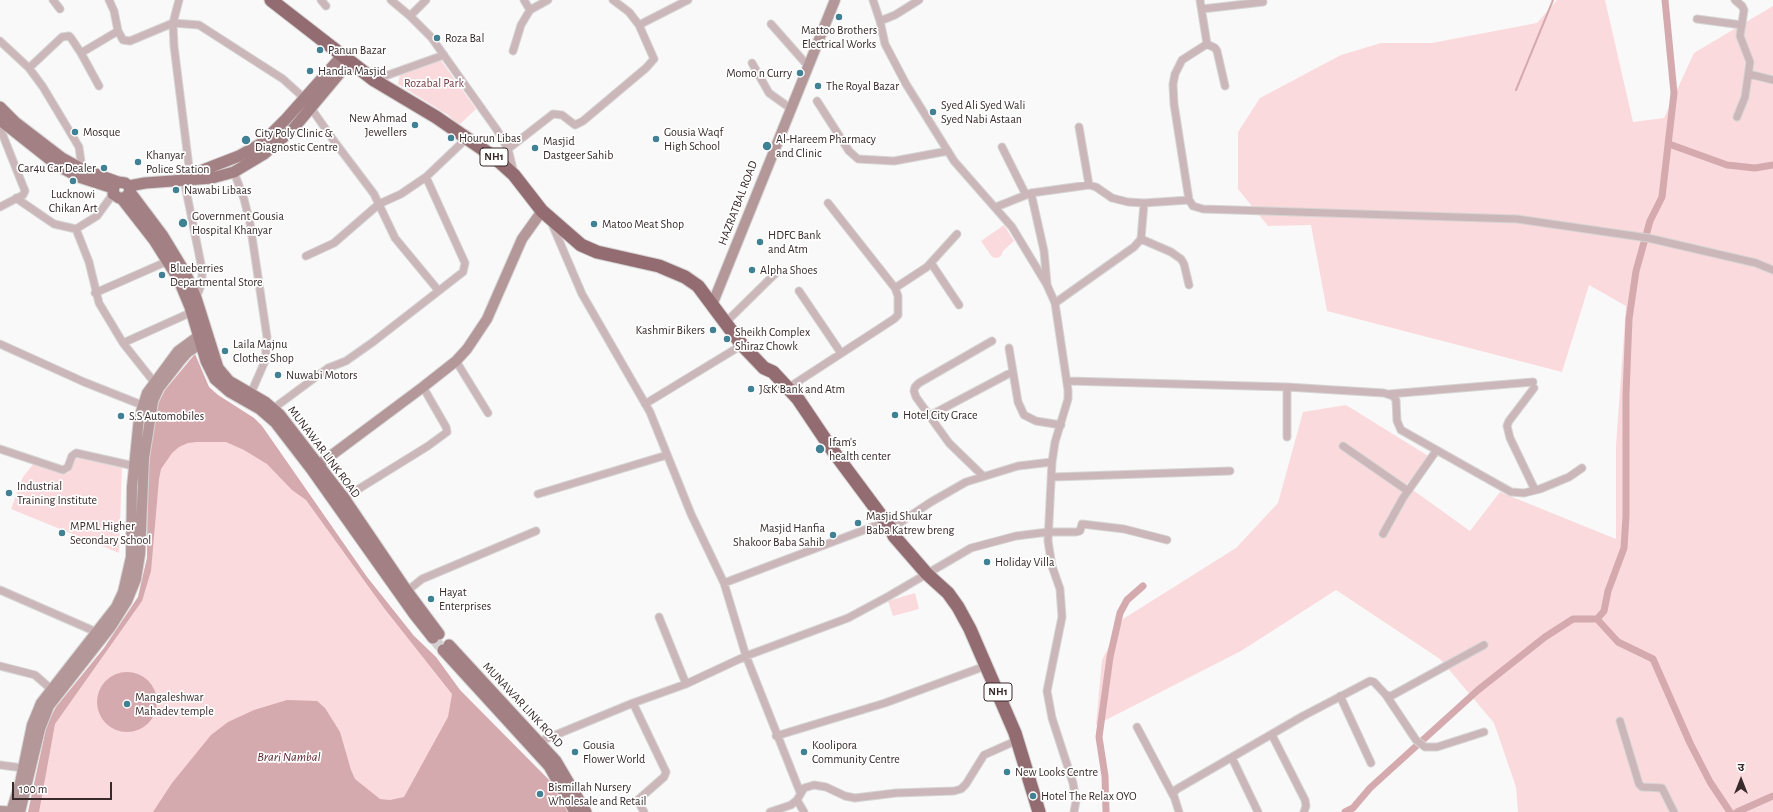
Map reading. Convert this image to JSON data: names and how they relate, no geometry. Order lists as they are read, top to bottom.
{
  "streets": {
    "highway": ["NH1"],
    "main road": ["MUNAWAR LINK ROAD"],
    "street": ["HAZRATBAL ROAD"]
  },
  "crossings": [
    ["NH1", "HAZRATBAL ROAD"]
  ],
  "water": ["Brari Nambal"],
  "parks": ["Rozabal Park"],
  "places": [
    "Mattoo Brothers Electrical Works",
    "Roza Bal",
    "Panun Bazar",
    "Handia Masjid",
    "Momo n Curry",
    "The Royal Bazar",
    "Syed Ali Syed Wali Syed Nabi Astaan",
    "New Ahmad Jewellers",
    "Mosque",
    "Hourun Libas",
    "Gousia Waqf High School",
    "City Poly Clinic & Diagnostic Centre",
    "Al-Hareem Pharmacy and Clinic",
    "Masjid Dastgeer Sahib",
    "Khanyar Police Station",
    "Car4u Car Dealer",
    "Lucknowi Chikan Art",
    "Nawabi Libaas",
    "Government Gousia Hospital Khanyar",
    "Matoo Meat Shop",
    "HDFC Bank and Atm",
    "Alpha Shoes",
    "Blueberries Departmental Store",
    "Kashmir Bikers",
    "Sheikh Complex Shiraz Chowk",
    "Laila Majnu Clothes Shop",
    "Nuwabi Motors",
    "J&K Bank and Atm",
    "Hotel City Grace",
    "S.S Automobiles",
    "Ifam's health center",
    "Industrial Training Institute",
    "Masjid Shukar Baba Katrew breng",
    "MPML Higher Secondary School",
    "Masjid Hanfia Shakoor Baba Sahib",
    "Holiday Villa",
    "Hayat Enterprises",
    "Mangaleshwar Mahadev temple",
    "Gousia Flower World",
    "Koolipora Community Centre",
    "New Looks Centre",
    "Bismillah Nursery Wholesale and Retail",
    "Hotel The Relax OYO"
  ],
  "scale_bar": "100 m",
  "north": "top"
}
